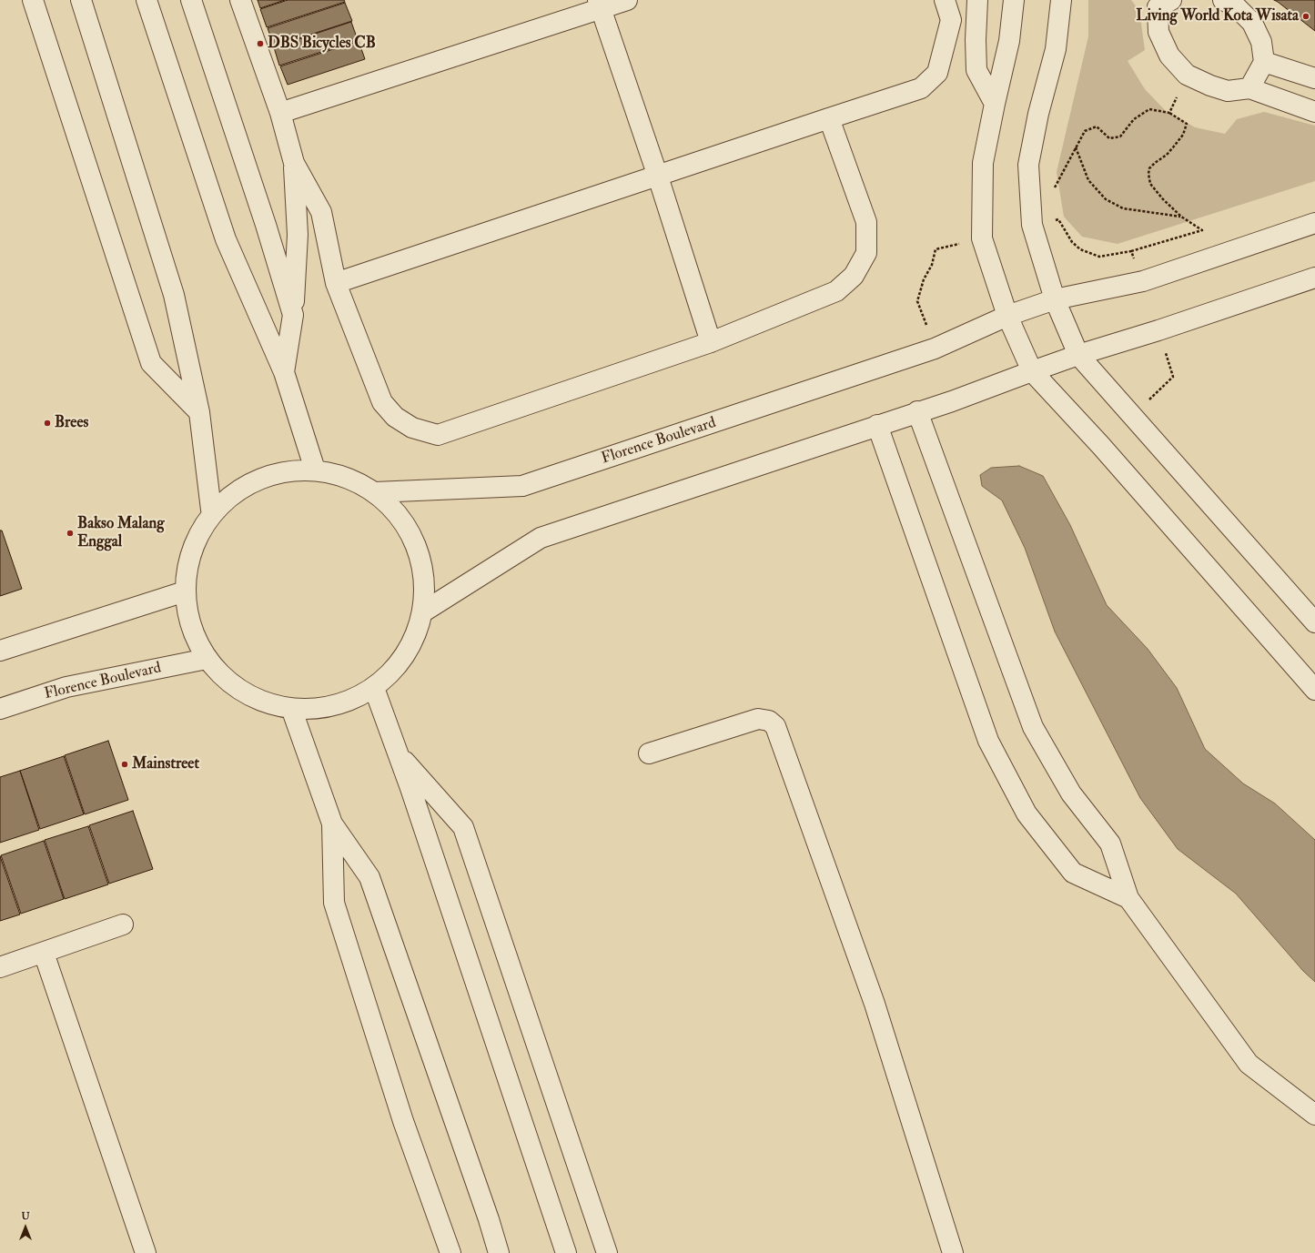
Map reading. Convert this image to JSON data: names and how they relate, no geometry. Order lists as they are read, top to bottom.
{
  "streets": {
    "street": ["Florence Boulevard"]
  },
  "places": [
    "Living World Kota Wisata",
    "DBS Bicycles CB",
    "Brees",
    "Bakso Malang Enggal",
    "Mainstreet"
  ],
  "north": "top"
}
